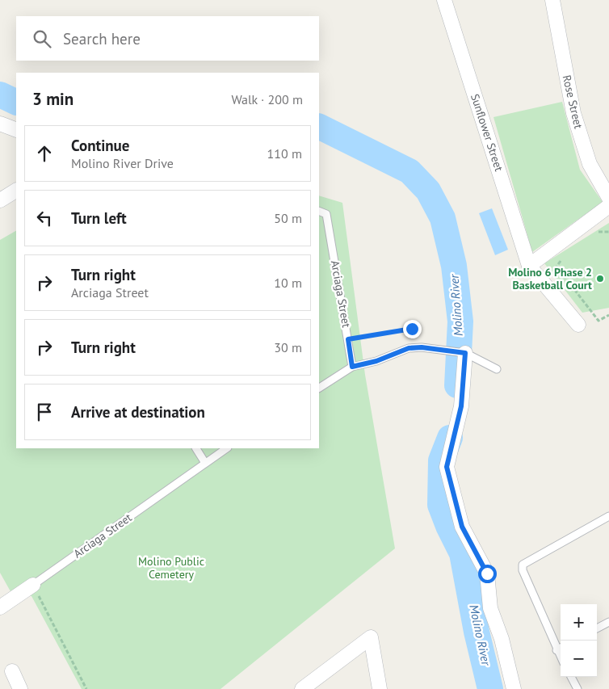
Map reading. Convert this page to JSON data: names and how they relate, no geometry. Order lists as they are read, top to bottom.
{
  "streets": {
    "street": ["Rose Street", "Sunflower Street", "Arciaga Street"]
  },
  "water": ["Molino River"],
  "parks": ["Molino Public Cemetery"],
  "places": ["Molino 6 Phase 2 Basketball Court"],
  "page": {
    "search": "Search here",
    "heading": ["3 min", "Walk · 200 m"],
    "list": [
      ["Continue", "Molino River Drive", "110 m"],
      ["Turn left", "50 m"],
      ["Turn right", "Arciaga Street", "10 m"],
      ["Turn right", "30 m"],
      "Arrive at destination"
    ],
    "map_buttons": ["+", "−"]
  }
}
